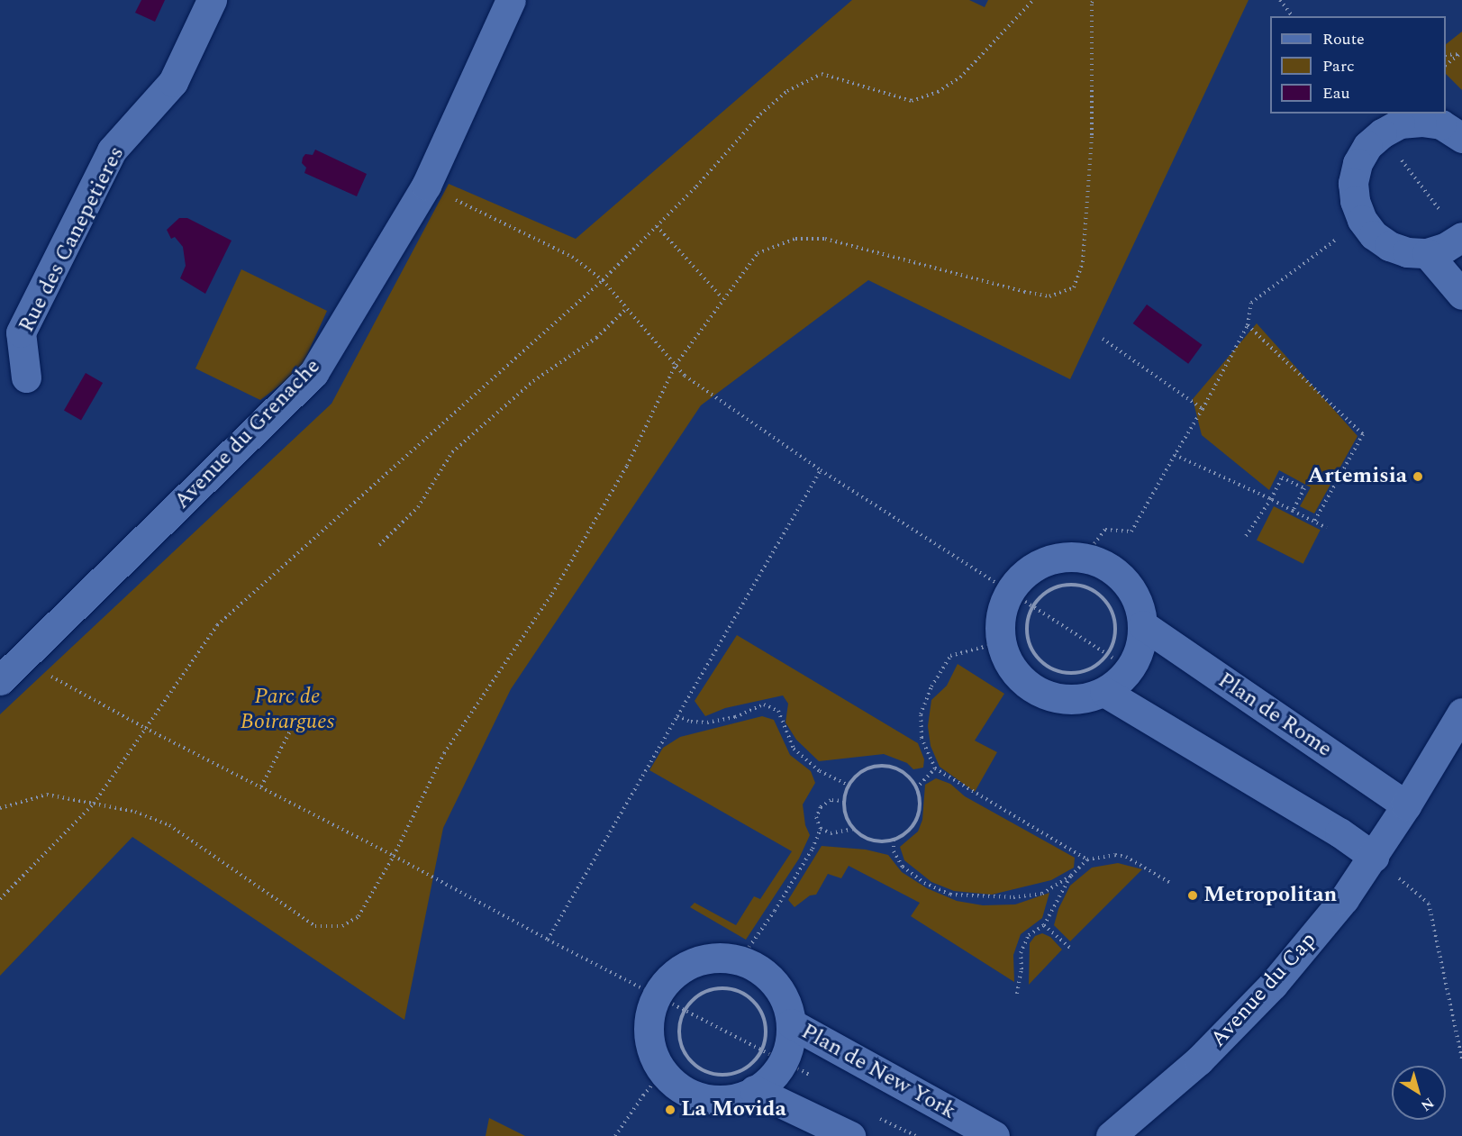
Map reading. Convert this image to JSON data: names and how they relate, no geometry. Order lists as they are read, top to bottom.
{
  "streets": {
    "street": [
      "Rue des Canepetieres",
      "Avenue du Grenache",
      "Plan de Rome",
      "Avenue du Cap",
      "Plan de New York"
    ]
  },
  "crossings": [
    ["Plan de Rome", "Avenue du Cap"]
  ],
  "parks": ["Parc de Boirargues"],
  "places": ["Artemisia", "Metropolitan", "La Movida"],
  "legend": ["Route", "Parc", "Eau"],
  "north": "bottom right"
}
